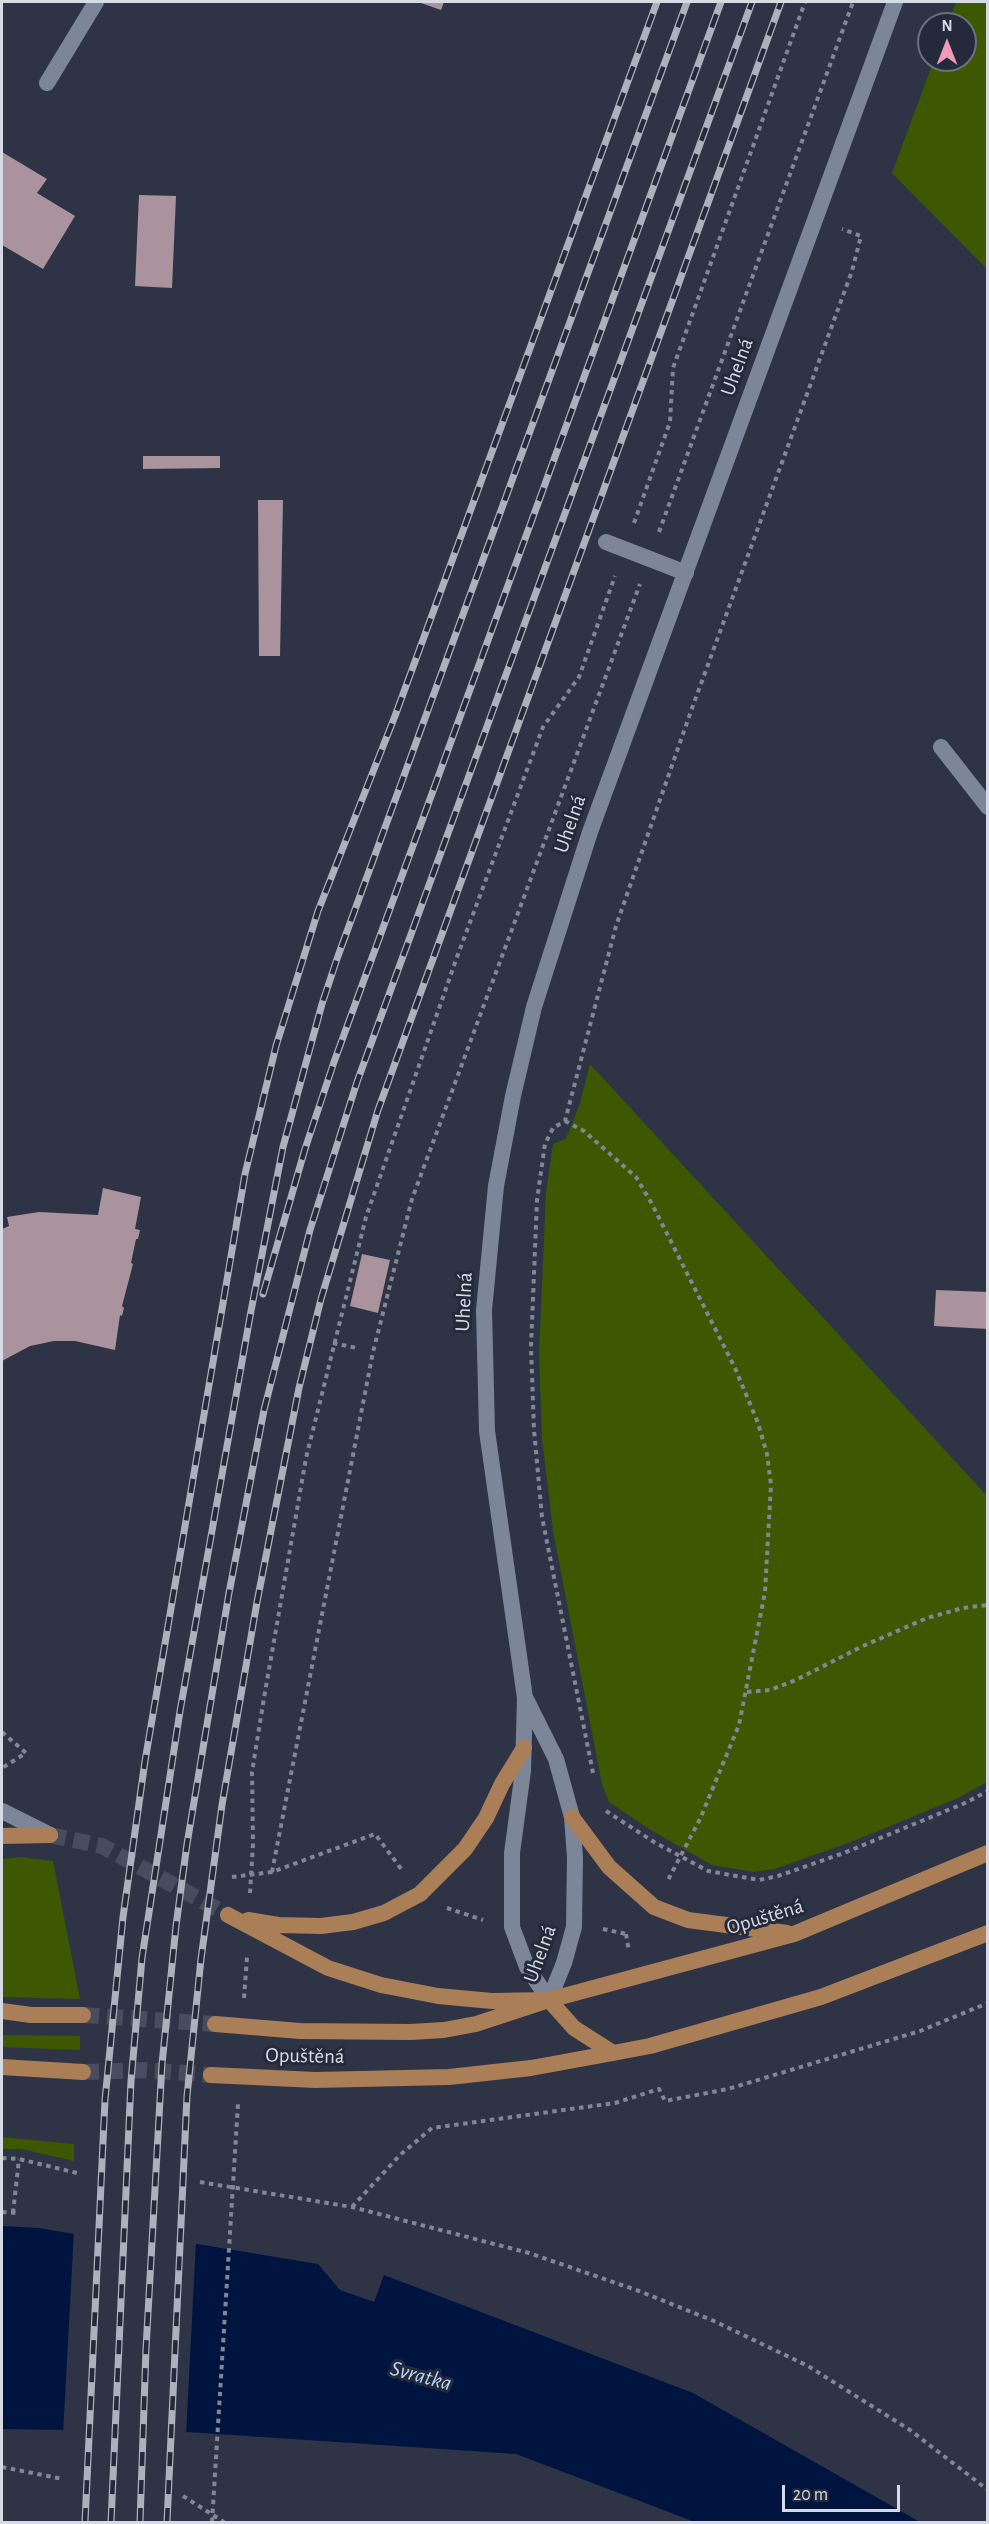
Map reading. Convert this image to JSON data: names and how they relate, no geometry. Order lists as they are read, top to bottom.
{
  "streets": {
    "main road": ["Uhelná", "Opuštěná"]
  },
  "crossings": [
    ["Uhelná", "Opuštěná"]
  ],
  "water": ["Svratka"],
  "scale_bar": "20 m",
  "north": "top"
}
